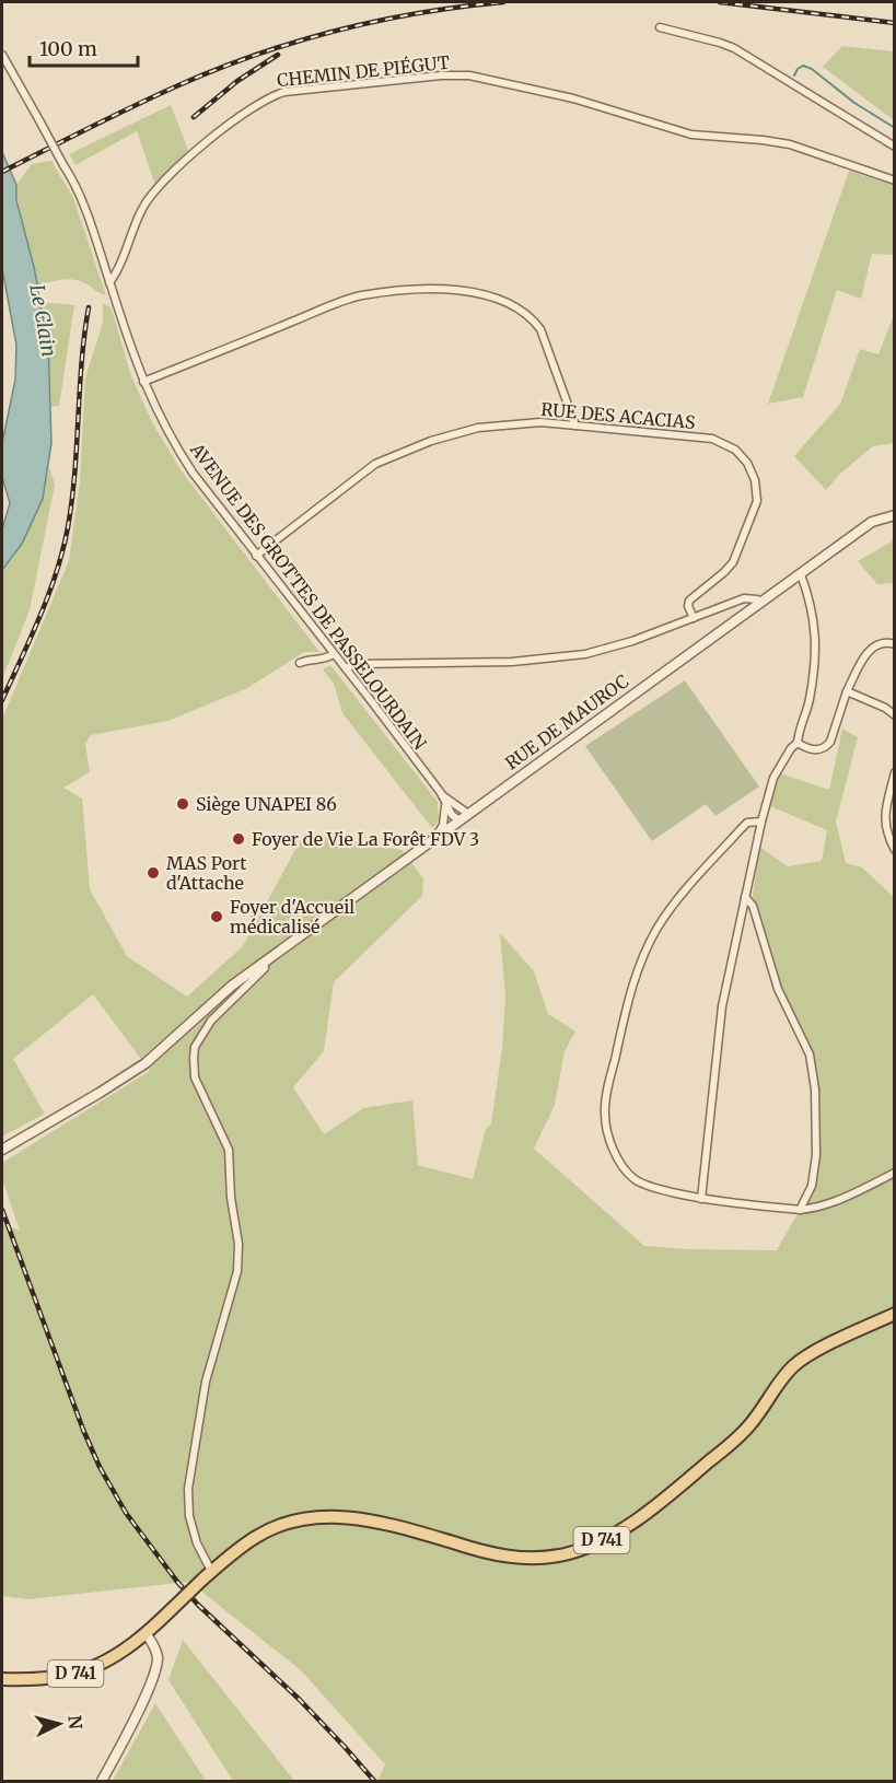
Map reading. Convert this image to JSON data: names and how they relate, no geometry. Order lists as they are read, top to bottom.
{
  "streets": {
    "main road": ["D 741"],
    "street": [
      "CHEMIN DE PIÉGUT",
      "RUE DES ACACIAS",
      "AVENUE DES GROTTES DE PASSELOURDAIN",
      "RUE DE MAUROC"
    ]
  },
  "crossings": [
    ["CHEMIN DE PIÉGUT", "AVENUE DES GROTTES DE PASSELOURDAIN"],
    ["RUE DES ACACIAS", "AVENUE DES GROTTES DE PASSELOURDAIN"],
    ["AVENUE DES GROTTES DE PASSELOURDAIN", "RUE DE MAUROC"]
  ],
  "water": ["Le Clain"],
  "places": [
    "Siège UNAPEI 86",
    "Foyer de Vie La Forêt FDV 3",
    "MAS Port d'Attache",
    "Foyer d'Accueil médicalisé"
  ],
  "scale_bar": "100 m",
  "north": "right"
}
